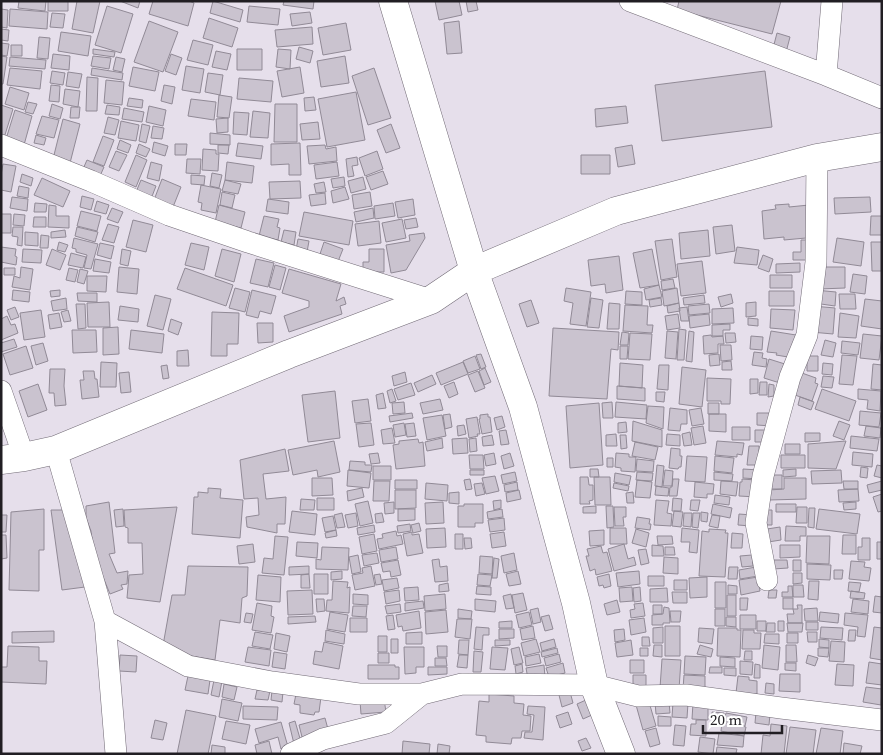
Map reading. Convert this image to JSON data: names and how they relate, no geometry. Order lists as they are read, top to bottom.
{
  "scale_bar": "20 m"
}
